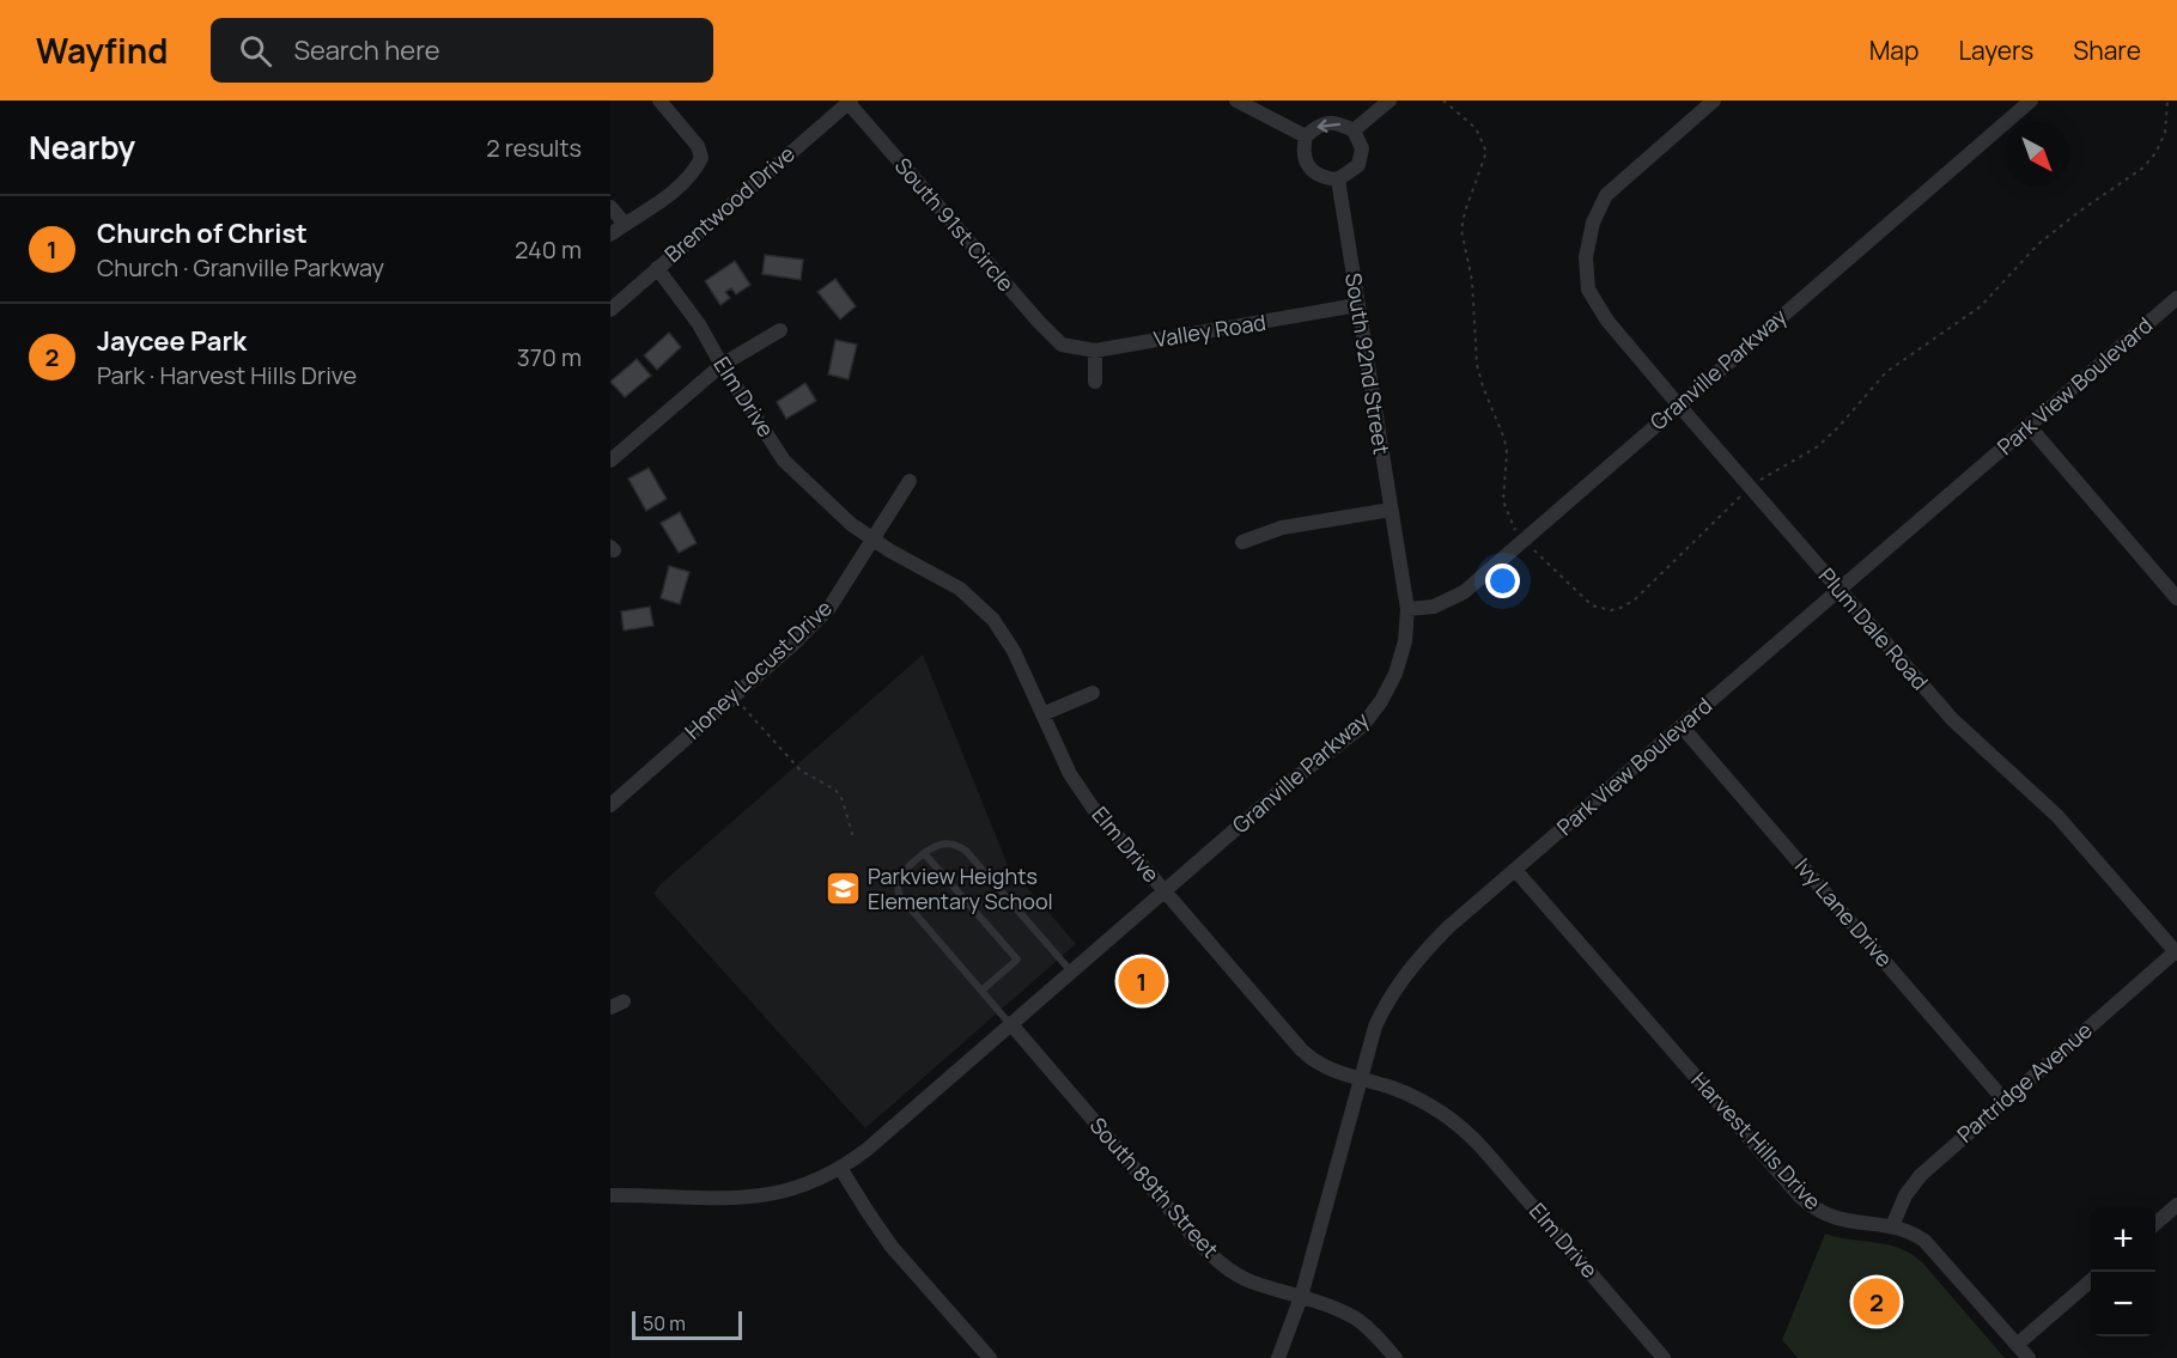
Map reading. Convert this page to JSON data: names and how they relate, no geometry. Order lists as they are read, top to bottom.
{
  "streets": {
    "street": [
      "Brentwood Drive",
      "South 91st Circle",
      "Valley Road",
      "South 92nd Street",
      "Granville Parkway",
      "Park View Boulevard",
      "Elm Drive",
      "Plum Dale Road",
      "Honey Locust Drive",
      "Ivy Lane Drive",
      "Partridge Avenue",
      "Harvest Hills Drive",
      "South 89th Street"
    ]
  },
  "crossings": [
    ["Brentwood Drive", "South 91st Circle"],
    ["Brentwood Drive", "Elm Drive"],
    ["South 91st Circle", "Valley Road"],
    ["Valley Road", "South 92nd Street"],
    ["South 92nd Street", "Granville Parkway"],
    ["Granville Parkway", "Elm Drive"],
    ["Granville Parkway", "Plum Dale Road"],
    ["Granville Parkway", "South 89th Street"],
    ["Park View Boulevard", "Elm Drive"],
    ["Park View Boulevard", "Plum Dale Road"],
    ["Park View Boulevard", "Ivy Lane Drive"],
    ["Park View Boulevard", "Harvest Hills Drive"],
    ["Park View Boulevard", "South 89th Street"],
    ["Elm Drive", "Honey Locust Drive"],
    ["Plum Dale Road", "Partridge Avenue"],
    ["Ivy Lane Drive", "Partridge Avenue"],
    ["Partridge Avenue", "Harvest Hills Drive"]
  ],
  "places": {
    "school or university": ["Parkview Heights Elementary School"]
  },
  "scale_bar": "50 m",
  "north": "bottom right",
  "page": {
    "header": "Wayfind",
    "search": "Search here",
    "nav": ["Map", "Layers", "Share"],
    "heading": ["Nearby", "2 results"],
    "list": [
      {
        "mark": "1",
        "name": "Church of Christ",
        "note": "Church · Granville Parkway",
        "value": "240 m"
      },
      {
        "mark": "2",
        "name": "Jaycee Park",
        "note": "Park · Harvest Hills Drive",
        "value": "370 m"
      }
    ],
    "pins": ["1", "2"],
    "map_buttons": ["+", "−"],
    "scale": "50 m"
  }
}
